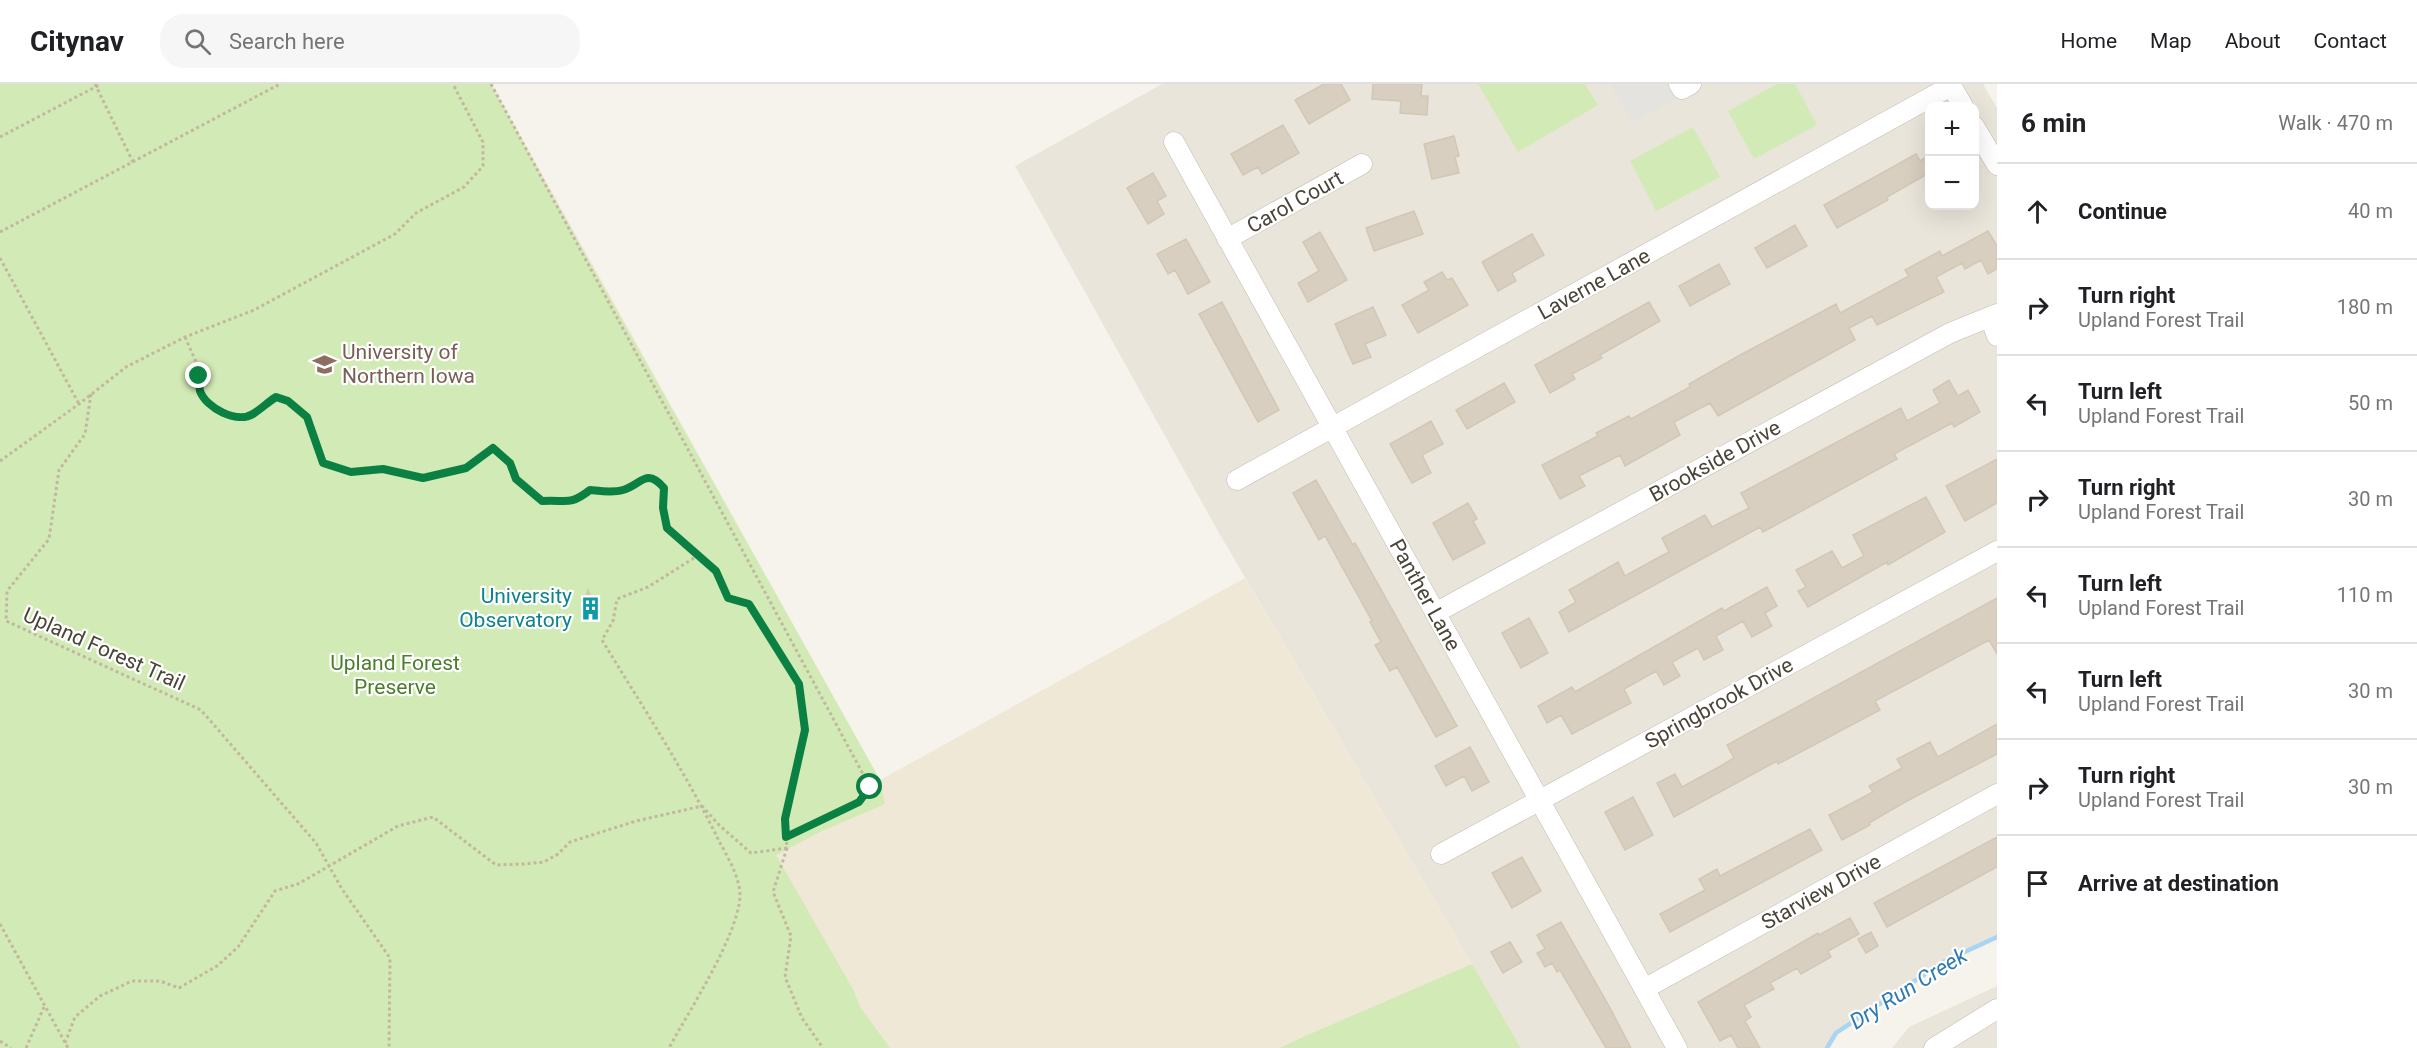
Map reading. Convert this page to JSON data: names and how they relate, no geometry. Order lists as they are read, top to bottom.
{
  "streets": {
    "street": [
      "Carol Court",
      "Laverne Lane",
      "Brookside Drive",
      "Panther Lane",
      "Springbrook Drive",
      "Starview Drive"
    ],
    "path": ["Upland Forest Trail"]
  },
  "crossings": [
    ["Carol Court", "Panther Lane"],
    ["Laverne Lane", "Panther Lane"],
    ["Brookside Drive", "Panther Lane"],
    ["Panther Lane", "Springbrook Drive"],
    ["Panther Lane", "Starview Drive"]
  ],
  "water": ["Dry Run Creek"],
  "parks": ["Upland Forest Preserve"],
  "places": {
    "school or university": ["University of Northern Iowa"],
    "building": ["University Observatory"]
  },
  "page": {
    "header": "Citynav",
    "search": "Search here",
    "nav": [
      "Home",
      "Map",
      "About",
      "Contact"
    ],
    "heading": ["6 min", "Walk · 470 m"],
    "map_buttons": ["+", "−"],
    "list": [
      ["Continue", "40 m"],
      ["Turn right", "Upland Forest Trail", "180 m"],
      ["Turn left", "Upland Forest Trail", "50 m"],
      ["Turn right", "Upland Forest Trail", "30 m"],
      ["Turn left", "Upland Forest Trail", "110 m"],
      ["Turn left", "Upland Forest Trail", "30 m"],
      ["Turn right", "Upland Forest Trail", "30 m"],
      "Arrive at destination"
    ]
  }
}
